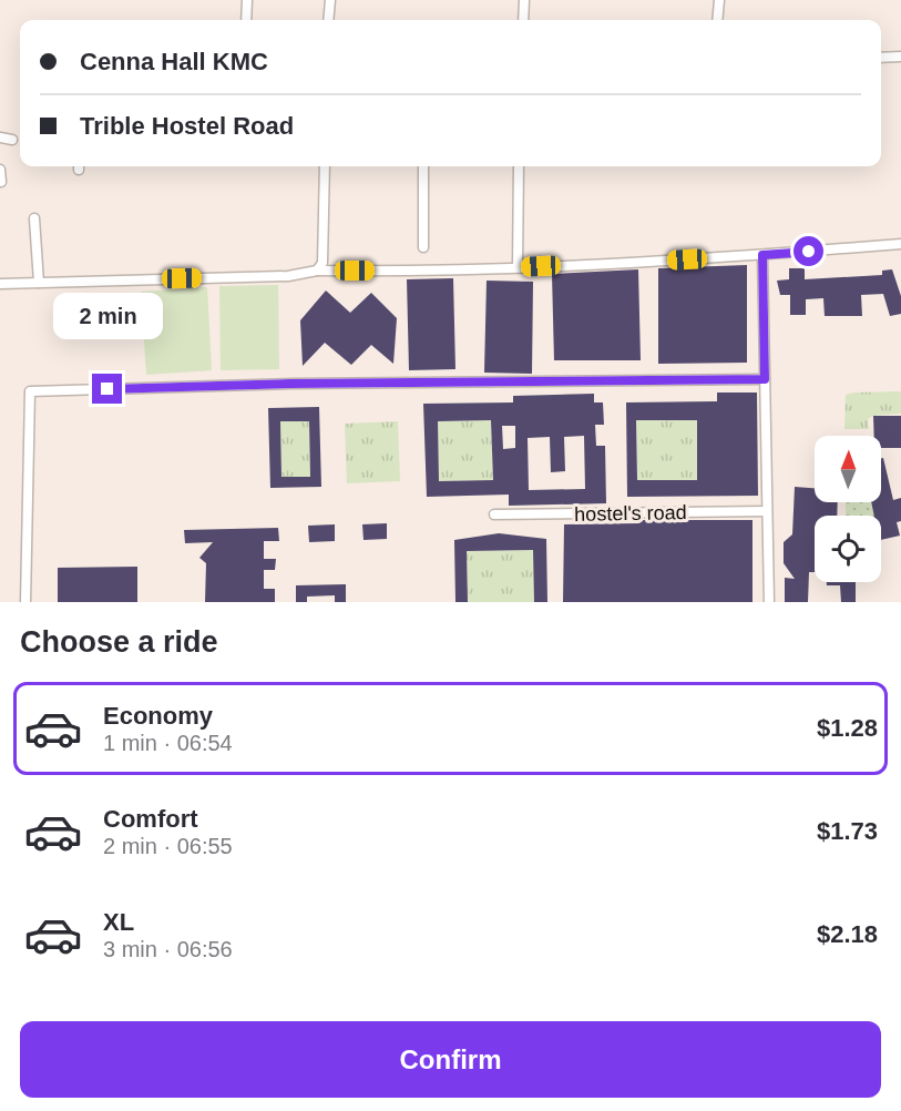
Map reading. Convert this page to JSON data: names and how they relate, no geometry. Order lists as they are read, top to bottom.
{
  "streets": {
    "street": ["hostel's road"]
  },
  "north": "top",
  "page": {
    "banner": ["Cenna Hall KMC", "Trible Hostel Road"],
    "bubble": "2 min",
    "heading": "Choose a ride",
    "list": [
      {
        "name": "Economy",
        "note": "1 min · 06:54",
        "value": "$1.28"
      },
      {
        "name": "Comfort",
        "note": "2 min · 06:55",
        "value": "$1.73"
      },
      {
        "name": "XL",
        "note": "3 min · 06:56",
        "value": "$2.18"
      }
    ],
    "buttons": "Confirm"
  }
}
